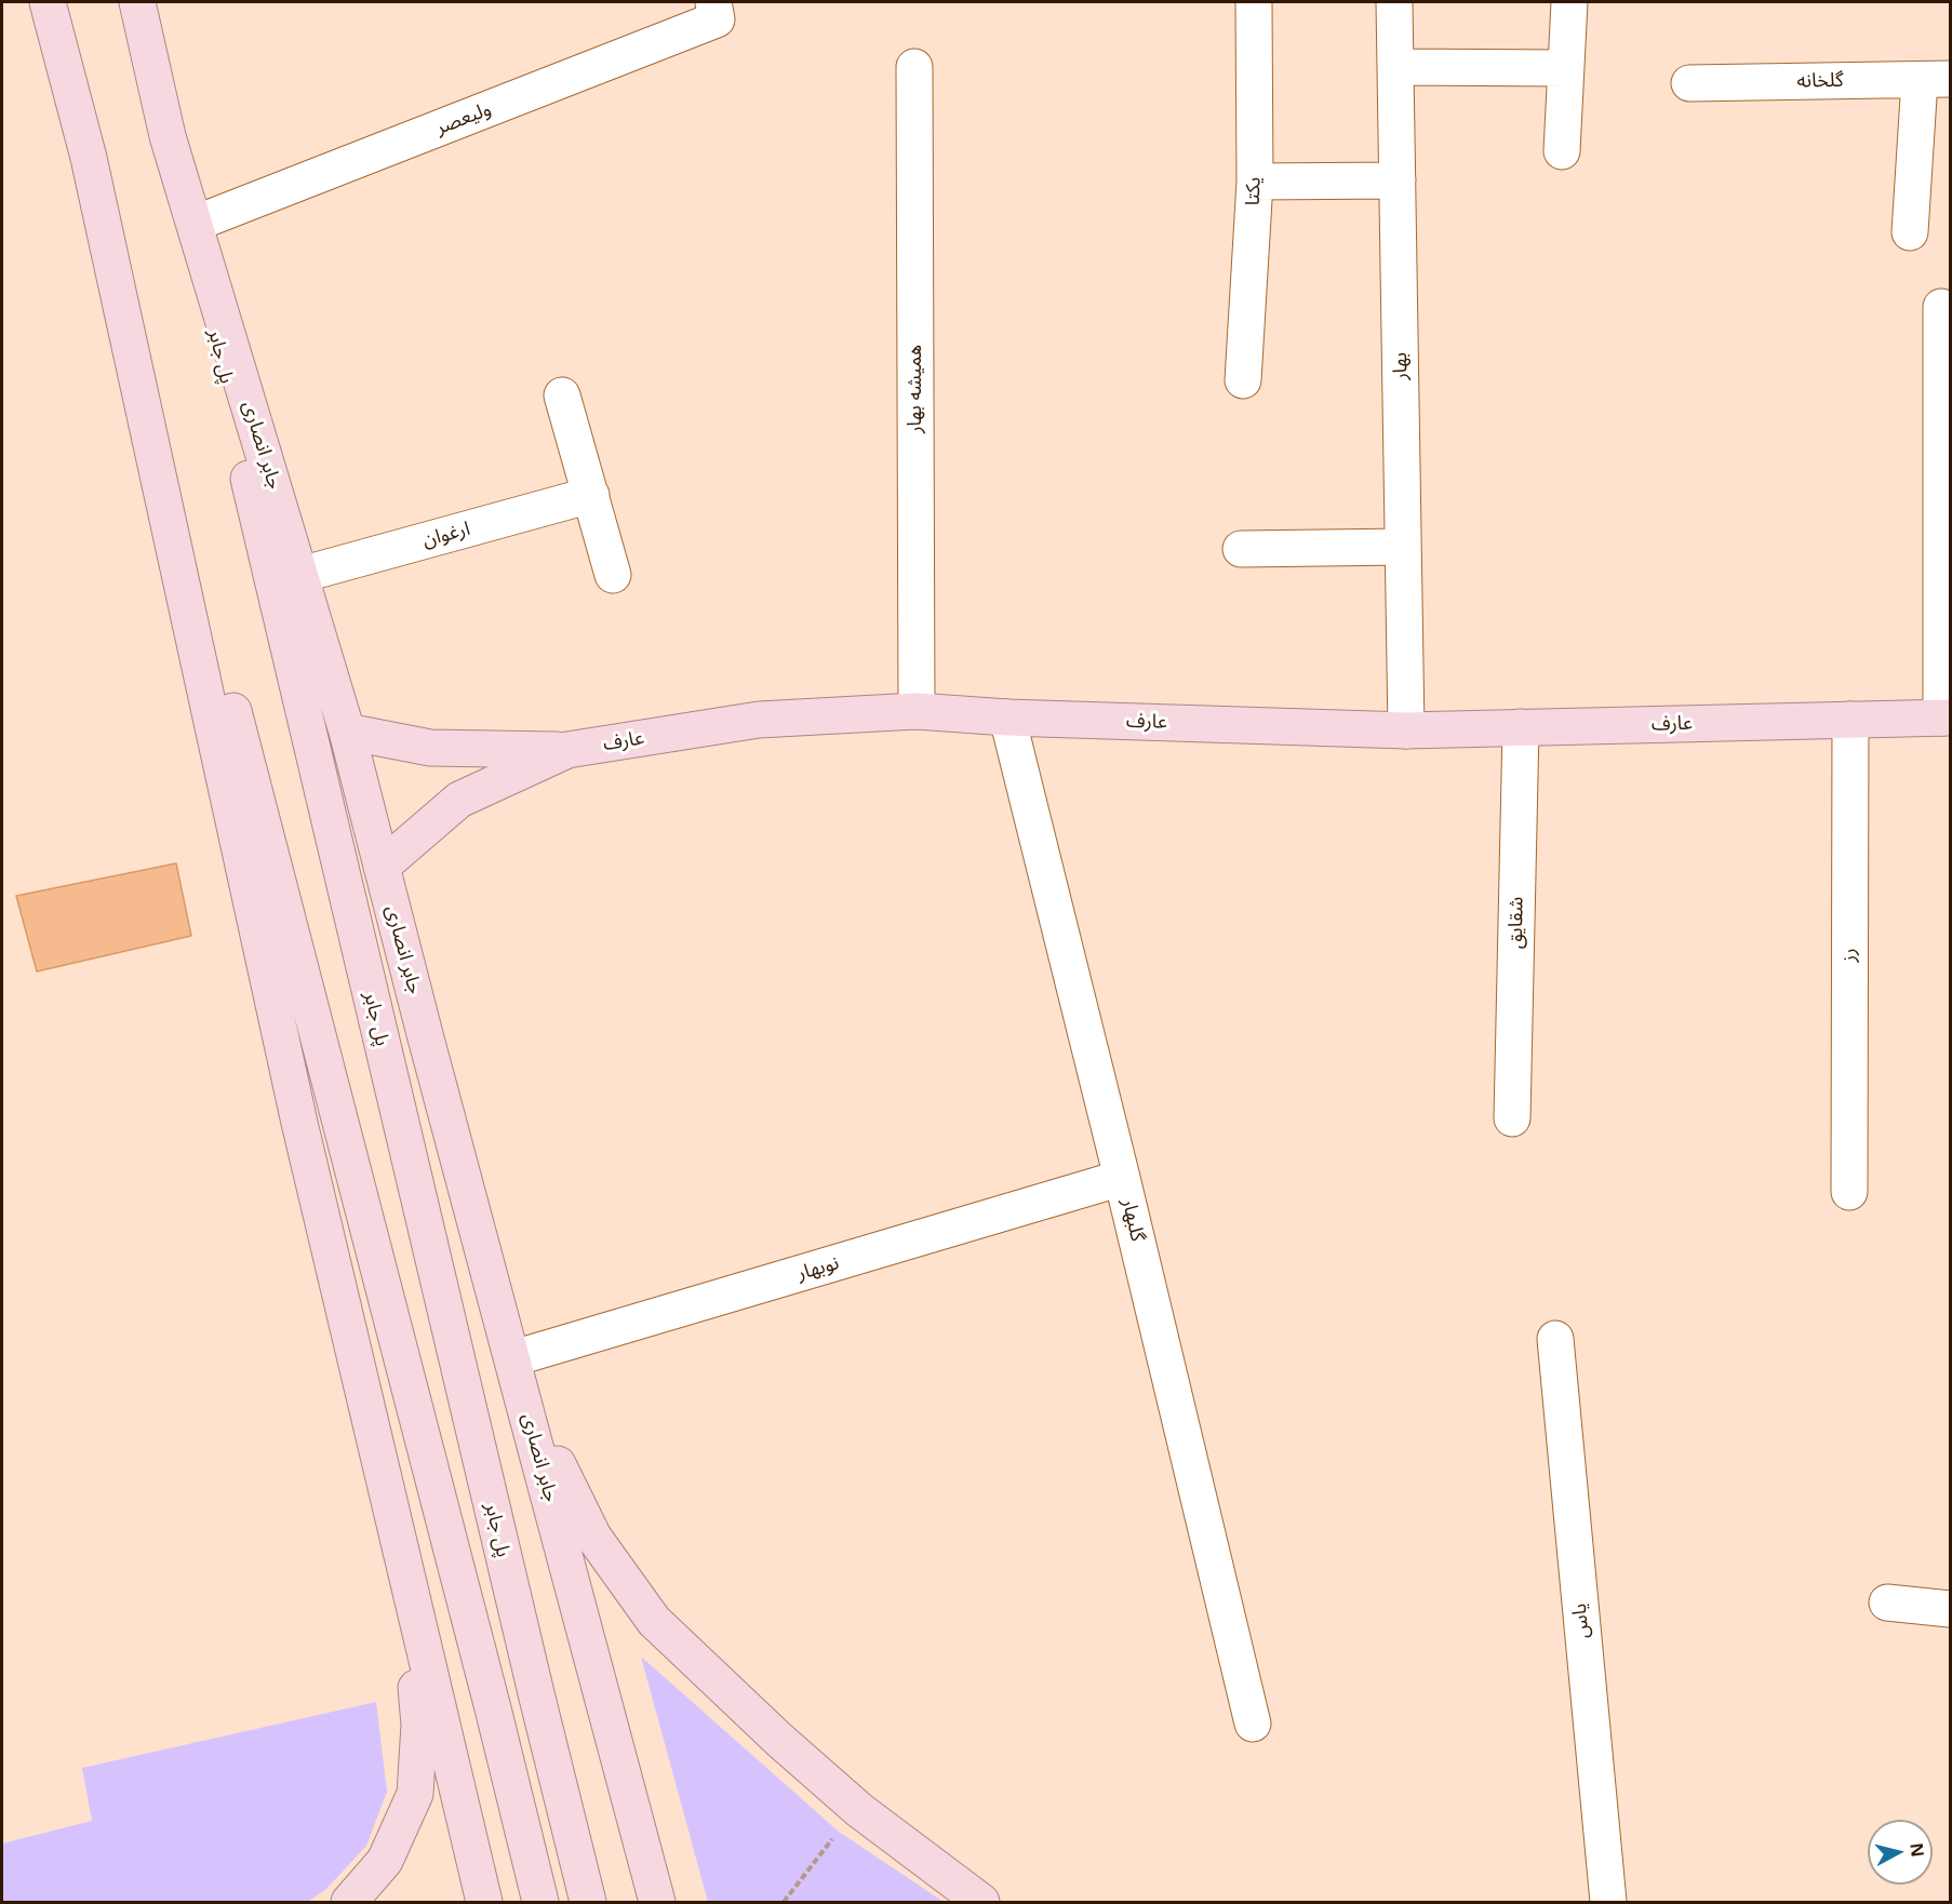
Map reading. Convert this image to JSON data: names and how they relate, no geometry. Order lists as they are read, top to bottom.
{
  "streets": {
    "main road": ["پل جابر", "جابر انصاری", "عارف"],
    "street": [
      "گلخانه",
      "ولیعصر",
      "یکتا",
      "بهار",
      "همیشه بهار",
      "ارغوان",
      "شقایق",
      "رز",
      "گلبهار",
      "نوبهار",
      "یاس"
    ]
  },
  "crossings": [
    ["ولیعصر", "جابر انصاری"],
    ["پل جابر", "جابر انصاری"],
    ["بهار", "عارف"],
    ["همیشه بهار", "عارف"],
    ["جابر انصاری", "ارغوان"],
    ["جابر انصاری", "عارف"],
    ["جابر انصاری", "نوبهار"],
    ["عارف", "شقایق"],
    ["عارف", "رز"],
    ["عارف", "گلبهار"],
    ["گلبهار", "نوبهار"]
  ],
  "north": "right"
}
